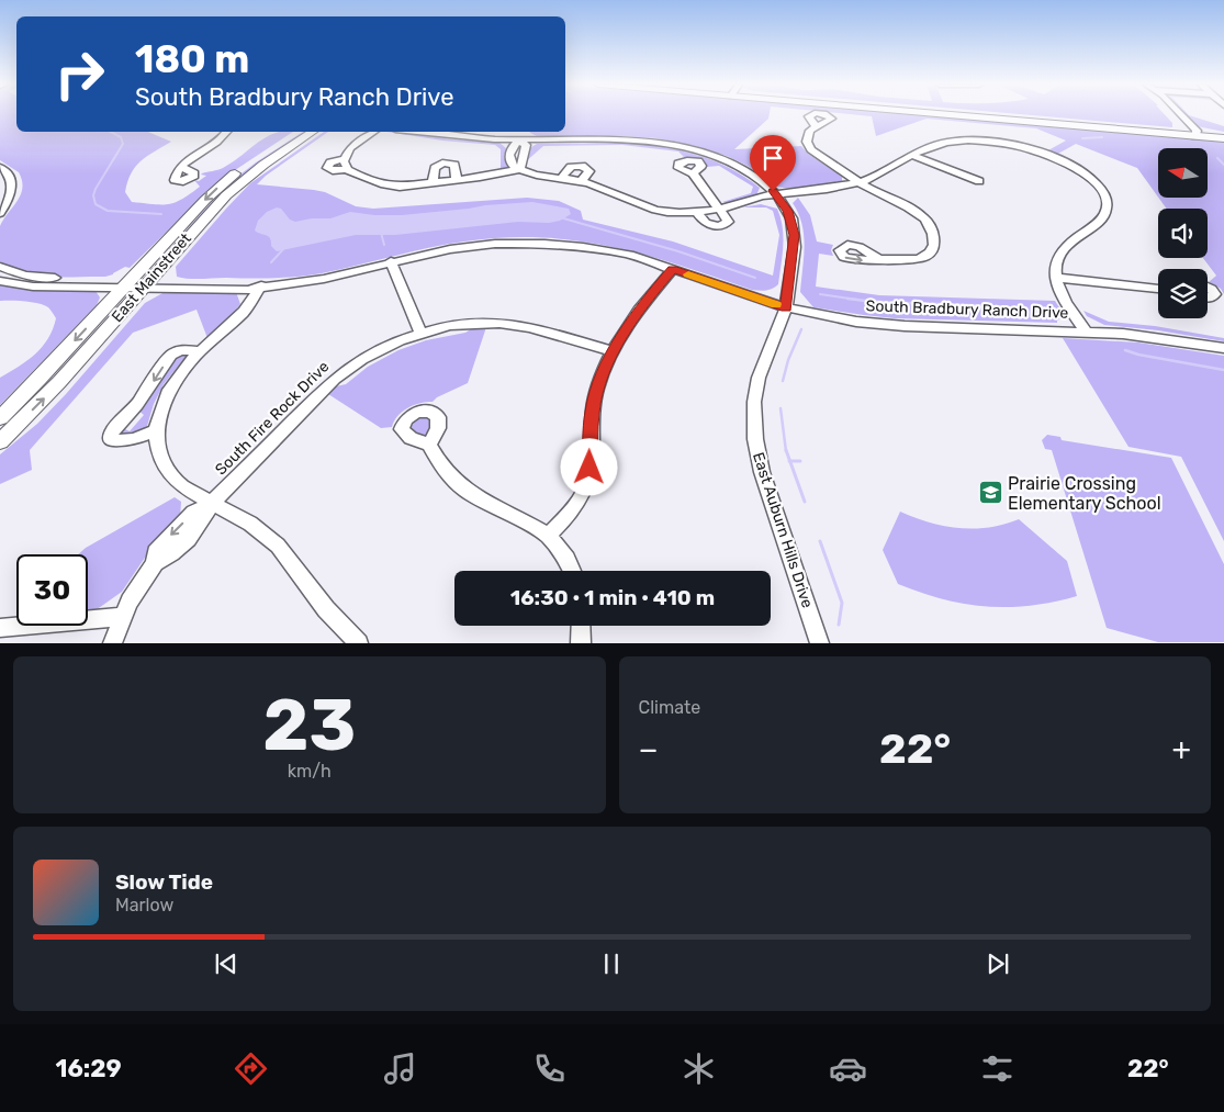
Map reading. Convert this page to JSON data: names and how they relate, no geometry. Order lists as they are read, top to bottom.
{
  "streets": {
    "main road": ["East Mainstreet"],
    "street": ["South Bradbury Ranch Drive", "South Fire Rock Drive", "East Auburn Hills Drive"]
  },
  "crossings": [
    ["East Mainstreet", "South Bradbury Ranch Drive"],
    ["South Bradbury Ranch Drive", "East Auburn Hills Drive"]
  ],
  "places": {
    "school or university": ["Prairie Crossing Elementary School"]
  },
  "north": "left",
  "page": {
    "turn": ["180 m", "South Bradbury Ranch Drive"],
    "limit": "30",
    "trip": "16:30 · 1 min · 410 m",
    "tile": [
      ["23", "km/h"],
      "Climate"
    ],
    "heat": ["−", "22°", "+"],
    "song": ["Slow Tide", "Marlow"],
    "tabs": ["16:29", "22°"]
  }
}
